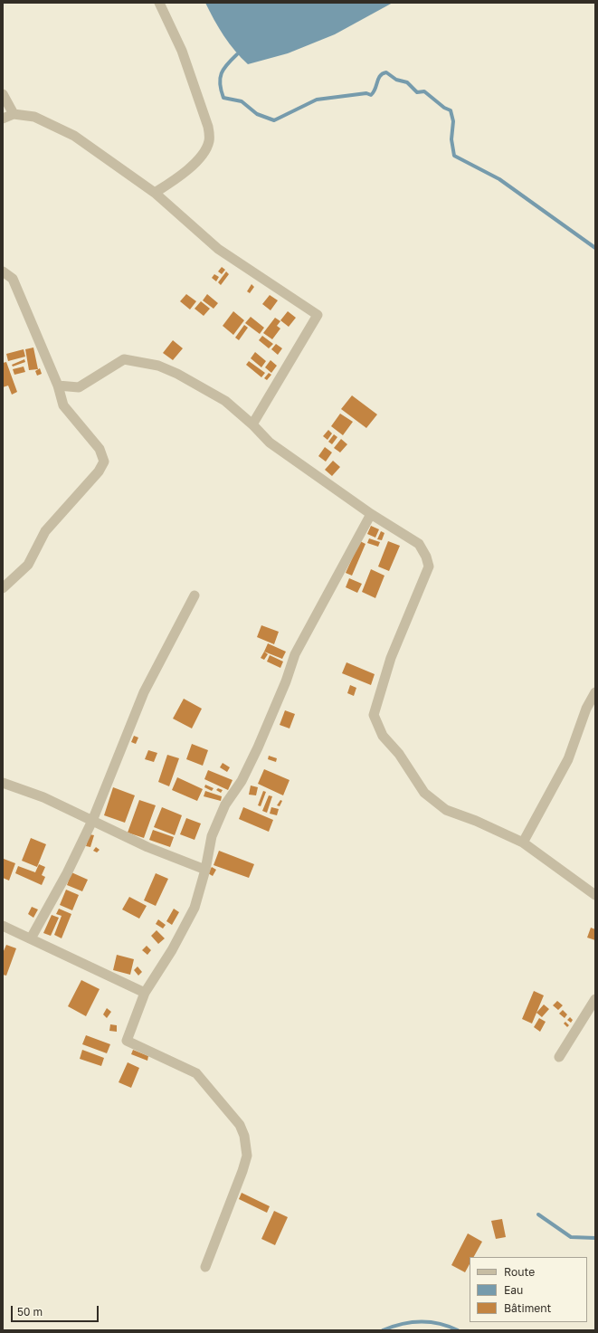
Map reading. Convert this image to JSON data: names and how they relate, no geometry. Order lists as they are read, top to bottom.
{
  "legend": ["Route", "Eau", "Bâtiment"],
  "scale_bar": "50 m"
}
